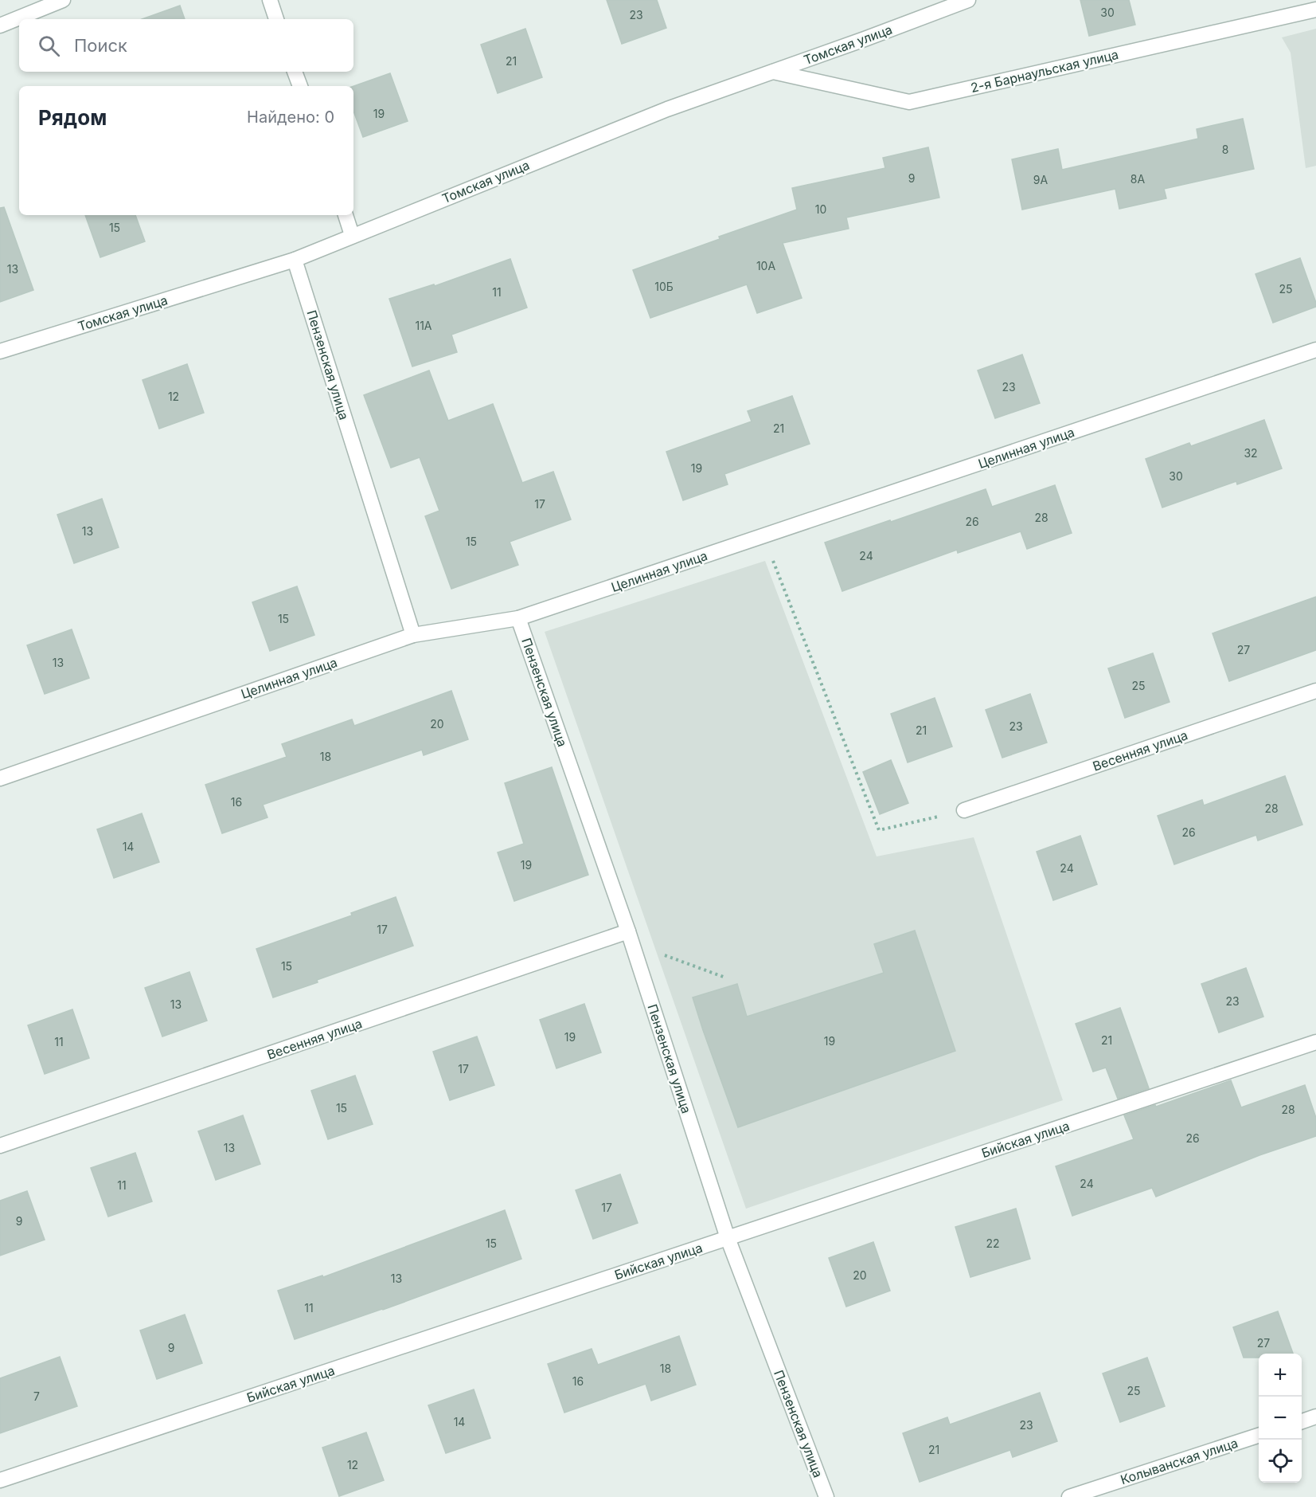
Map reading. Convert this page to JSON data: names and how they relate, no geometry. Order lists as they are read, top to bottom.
{
  "streets": {
    "street": [
      "Томская улица",
      "2-я Барнаульская улица",
      "Пензенская улица",
      "Целинная улица",
      "Весенняя улица",
      "Бийская улица",
      "Колыванская улица"
    ]
  },
  "crossings": [
    ["Томская улица", "2-я Барнаульская улица"],
    ["Томская улица", "Пензенская улица"],
    ["Пензенская улица", "Целинная улица"],
    ["Пензенская улица", "Весенняя улица"],
    ["Пензенская улица", "Бийская улица"]
  ],
  "house_numbers": [
    "30",
    "23",
    "21",
    "19",
    "8",
    "9",
    "8А",
    "9А",
    "10",
    "15",
    "10А",
    "13",
    "10Б",
    "25",
    "11",
    "11А",
    "23",
    "12",
    "21",
    "32",
    "19",
    "30",
    "17",
    "28",
    "26",
    "13",
    "15",
    "24",
    "15",
    "27",
    "13",
    "25",
    "20",
    "23",
    "21",
    "18",
    "16",
    "28",
    "26",
    "14",
    "19",
    "24",
    "17",
    "15",
    "23",
    "13",
    "19",
    "21",
    "19",
    "11",
    "17",
    "15",
    "28",
    "26",
    "13",
    "24",
    "11",
    "17",
    "9",
    "15",
    "22",
    "20",
    "13",
    "11",
    "27",
    "9",
    "18",
    "16",
    "25",
    "7",
    "14",
    "23",
    "21",
    "12"
  ],
  "page": {
    "search": "Поиск",
    "heading": ["Рядом", "Найдено: 0"],
    "map_buttons": ["+", "−"]
  }
}
